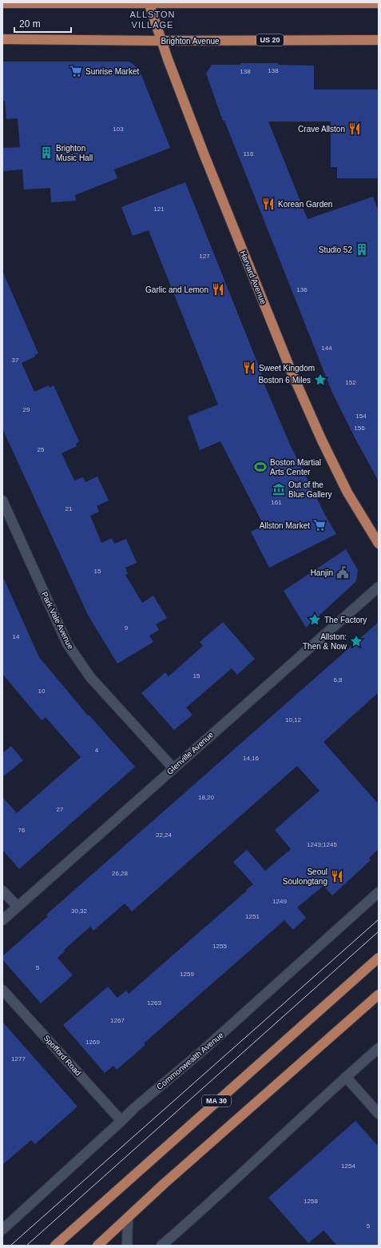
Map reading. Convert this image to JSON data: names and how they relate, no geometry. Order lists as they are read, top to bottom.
{
  "streets": {
    "main road": [
      "US 20",
      "Brighton Avenue",
      "Harvard Avenue",
      "MA 30"
    ],
    "street": [
      "Park Vale Avenue",
      "Glenville Avenue",
      "Spofford Road",
      "Commonwealth Avenue"
    ]
  },
  "crossings": [
    ["Brighton Avenue", "Harvard Avenue"],
    ["Park Vale Avenue", "Glenville Avenue"],
    ["Spofford Road", "Commonwealth Avenue"]
  ],
  "districts": ["ALLSTON VILLAGE"],
  "places": {
    "supermarket": ["Sunrise Market", "Allston Market"],
    "restaurant": [
      "Crave Allston",
      "Korean Garden",
      "Garlic and Lemon",
      "Sweet Kingdom",
      "Seoul Soulongtang"
    ],
    "building": ["Brighton Music Hall", "Studio 52"],
    "place": ["Boston 6 Miles", "The Factory", "Allston: Then & Now"],
    "sports": ["Boston Martial Arts Center"],
    "museum": ["Out of the Blue Gallery"],
    "public building": ["Hanjin"]
  },
  "house_numbers": [
    "138",
    "138",
    "103",
    "116",
    "121",
    "127",
    "136",
    "144",
    "37",
    "152",
    "29",
    "154",
    "156",
    "25",
    "161",
    "21",
    "15",
    "9",
    "14",
    "15",
    "6,8",
    "10",
    "10,12",
    "4",
    "14,16",
    "18,20",
    "27",
    "76",
    "22,24",
    "1243;1245",
    "26,28",
    "1249",
    "30,32",
    "1251",
    "1255",
    "5",
    "1259",
    "1263",
    "1267",
    "1269",
    "1277",
    "1254",
    "1258",
    "5"
  ],
  "scale_bar": "20 m"
}
